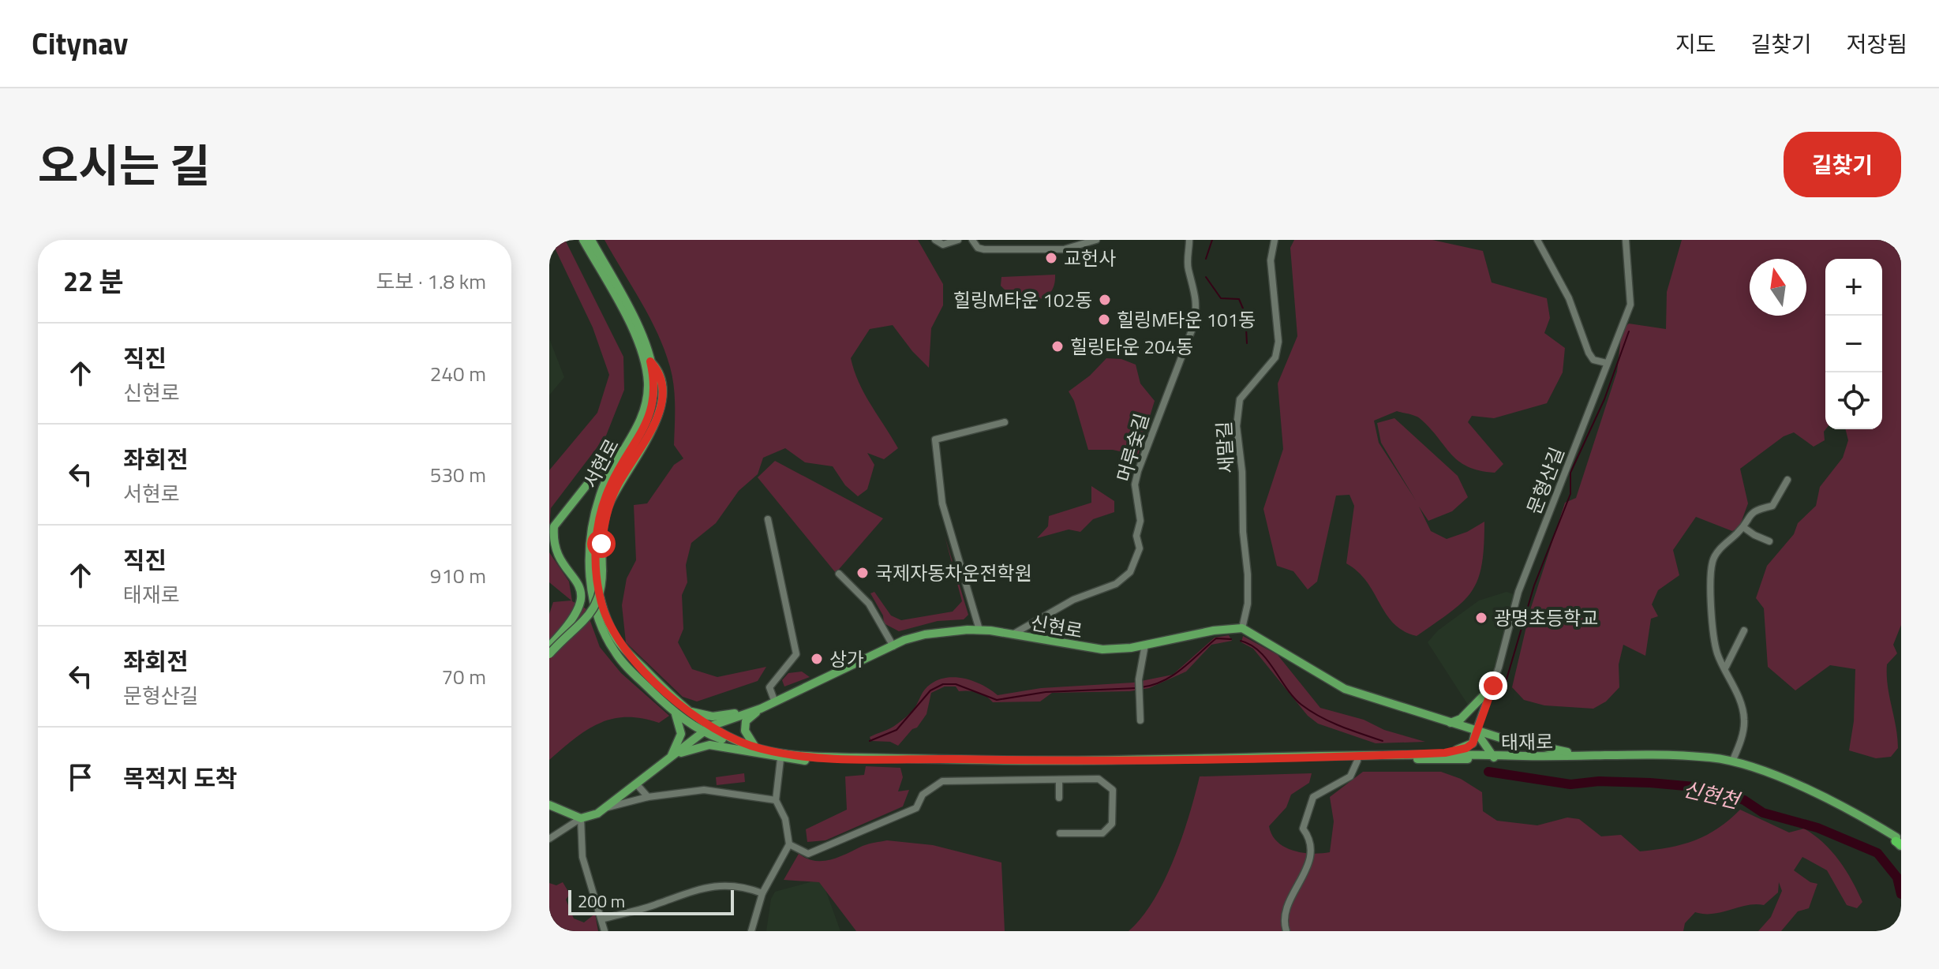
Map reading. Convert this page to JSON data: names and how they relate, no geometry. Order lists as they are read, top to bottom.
{
  "streets": {
    "main road": ["서현로", "신현로", "태재로"],
    "street": ["머루숯길", "새말길", "문형산길"]
  },
  "crossings": [
    ["머루숯길", "신현로"],
    ["새말길", "신현로"],
    ["서현로", "신현로"],
    ["서현로", "태재로"]
  ],
  "water": ["신현천"],
  "places": [
    "교헌사",
    "힐링M타운 102동",
    "힐링M타운 101동",
    "힐링타운 204동",
    "국제자동차운전학원",
    "광명초등학교",
    "상가"
  ],
  "scale_bar": "200 m",
  "north": "top",
  "page": {
    "header": "Citynav",
    "nav": ["지도", "길찾기", "저장됨"],
    "title": "오시는 길",
    "buttons": "길찾기",
    "heading": ["22 분", "도보 · 1.8 km"],
    "map_buttons": ["+", "−"],
    "list": [
      ["직진", "신현로", "240 m"],
      ["좌회전", "서현로", "530 m"],
      ["직진", "태재로", "910 m"],
      ["좌회전", "문형산길", "70 m"],
      "목적지 도착"
    ],
    "scale": "200 m"
  }
}
